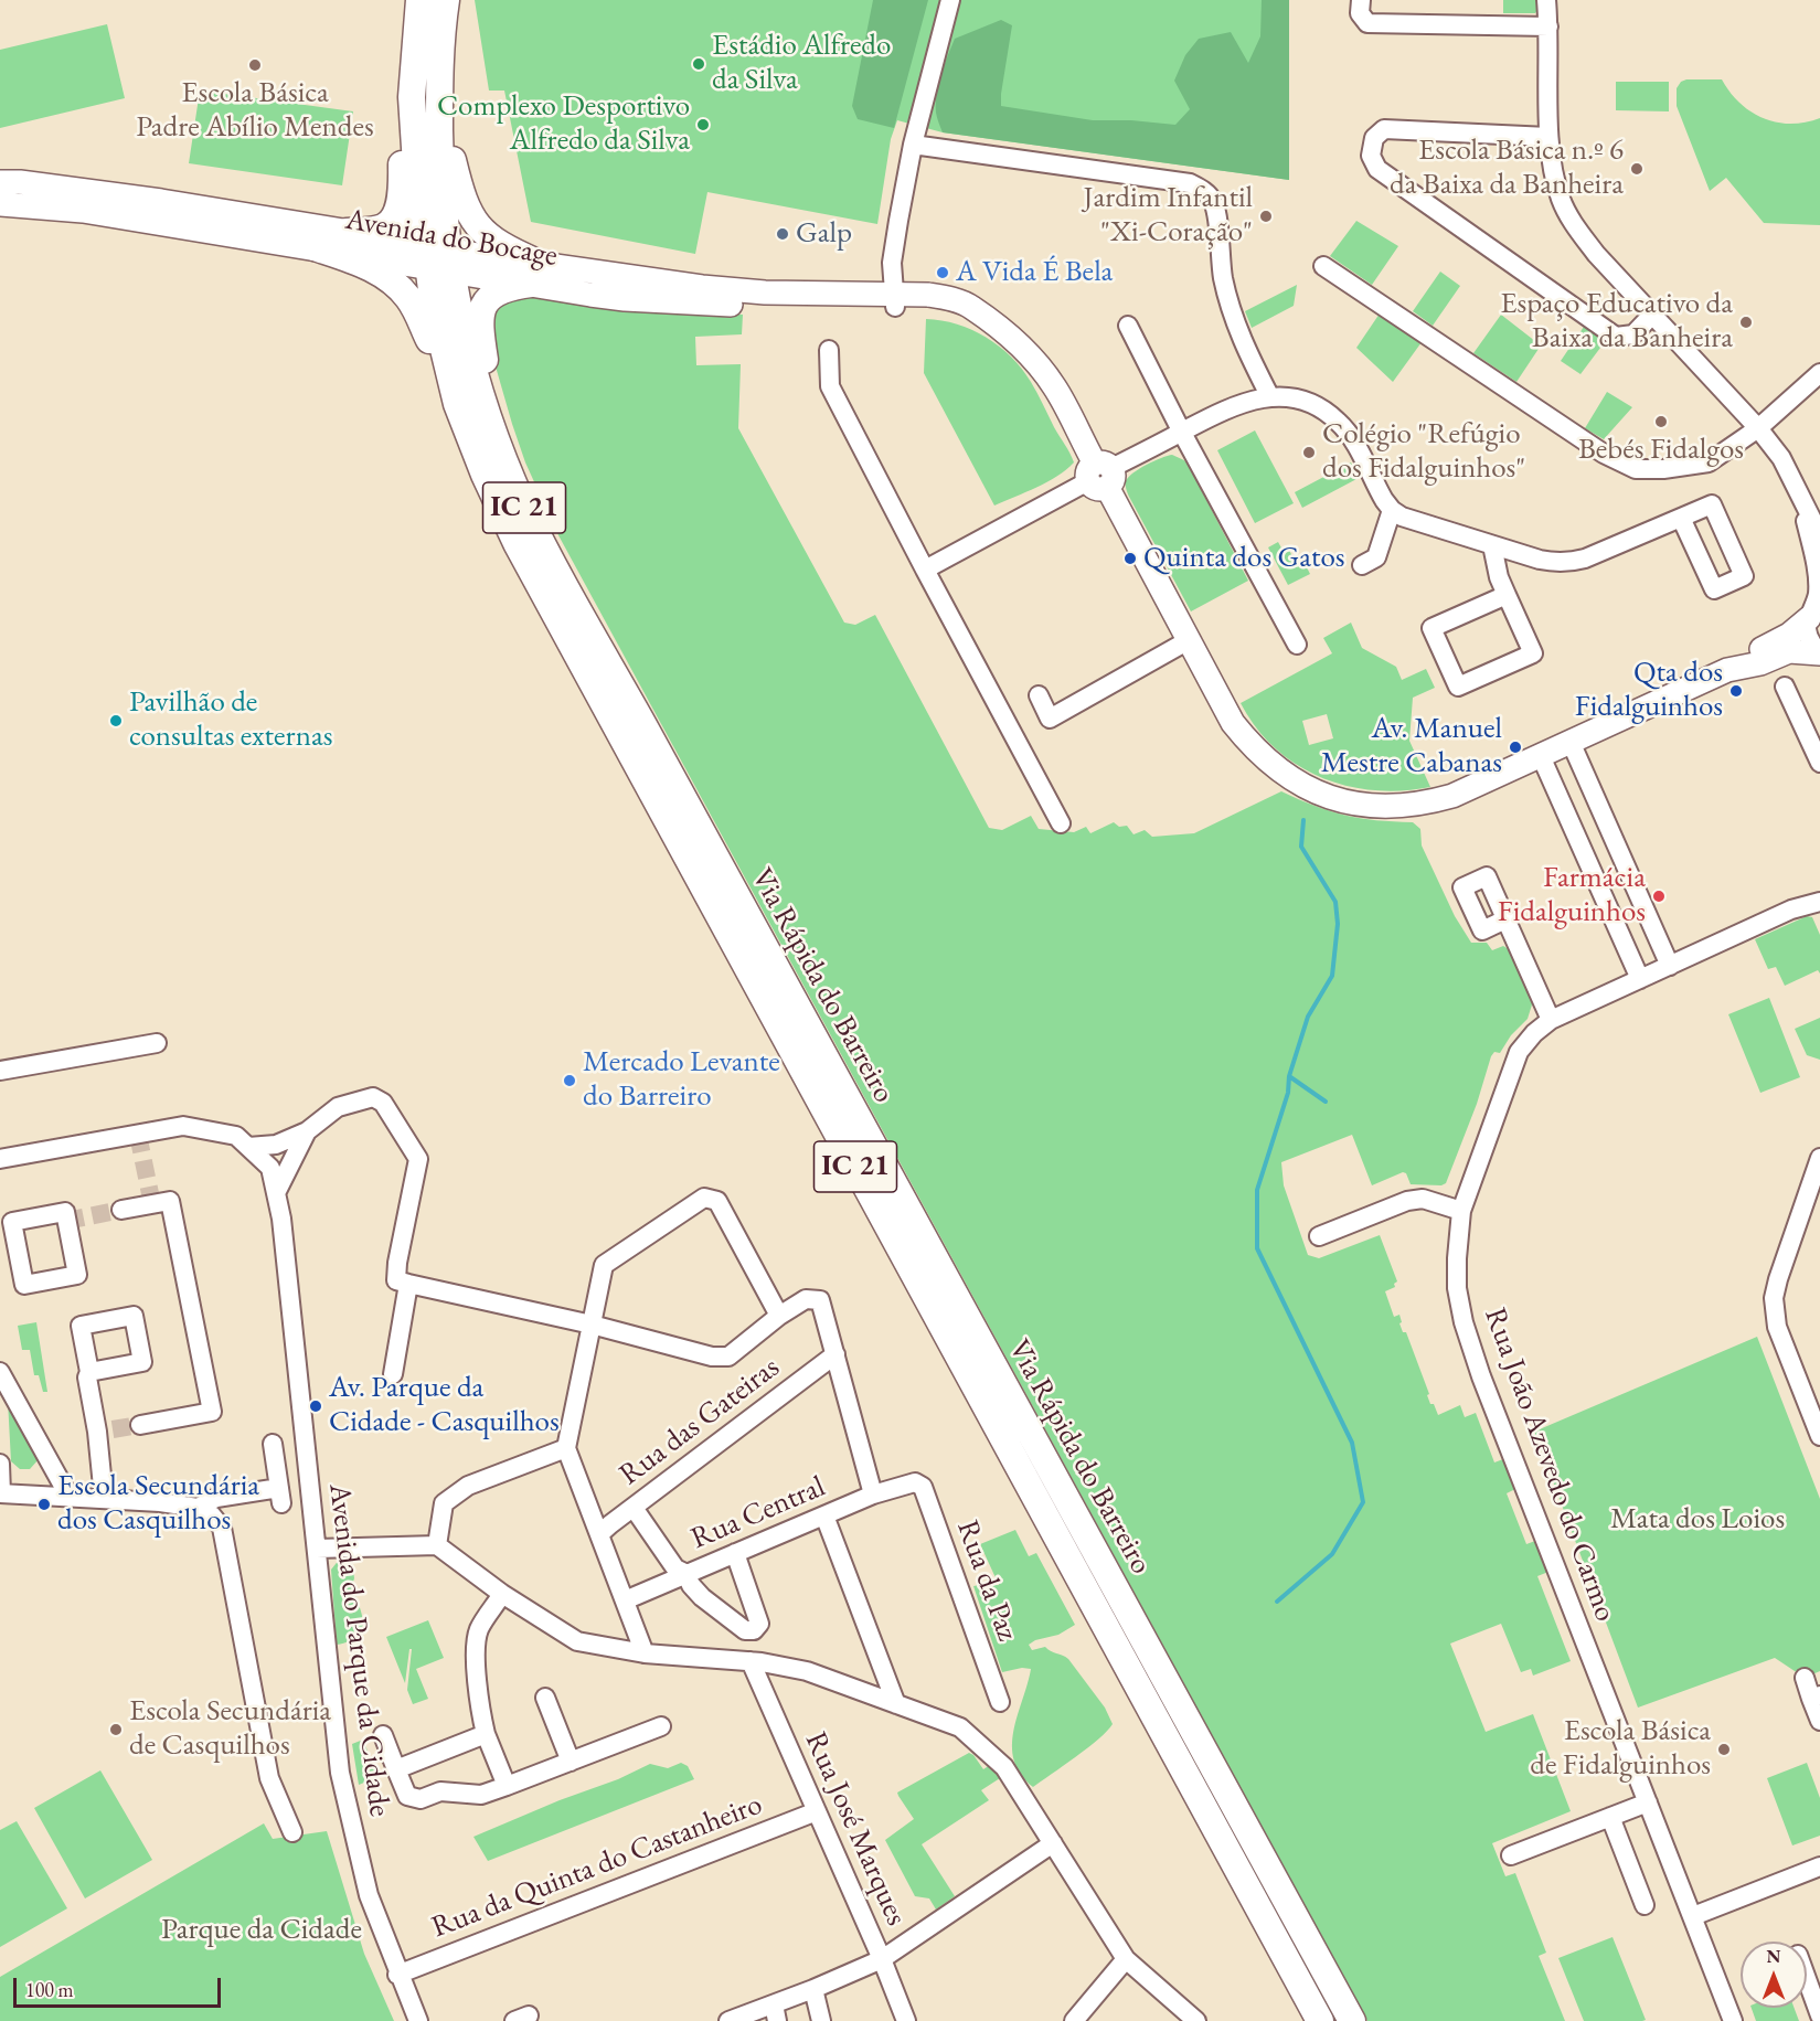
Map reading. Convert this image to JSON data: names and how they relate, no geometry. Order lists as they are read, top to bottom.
{
  "streets": {
    "highway": ["IC 21", "Via Rápida do Barreiro"],
    "main road": ["Avenida do Bocage"],
    "street": [
      "Rua das Gateiras",
      "Rua João Azevedo do Carmo",
      "Rua Central",
      "Rua da Paz",
      "Avenida do Parque da Cidade",
      "Rua José Marques",
      "Rua da Quinta do Castanheiro"
    ]
  },
  "crossings": [
    ["Avenida do Bocage", "Via Rápida do Barreiro"],
    ["Rua Central", "Rua da Paz"],
    ["Avenida do Parque da Cidade", "Rua da Quinta do Castanheiro"],
    ["Rua José Marques", "Rua da Quinta do Castanheiro"]
  ],
  "parks": ["Mata dos Loios", "Parque da Cidade"],
  "places": [
    "Estádio Alfredo da Silva",
    "Escola Básica Padre Abílio Mendes",
    "Complexo Desportivo Alfredo da Silva",
    "Escola Básica n.º 6 da Baixa da Banheira",
    "Jardim Infantil \"Xi-Coração\"",
    "Galp",
    "A Vida É Bela",
    "Espaço Educativo da Baixa da Banheira",
    "Bebés Fidalgos",
    "Colégio \"Refúgio dos Fidalguinhos\"",
    "Quinta dos Gatos",
    "Qta dos Fidalguinhos",
    "Pavilhão de consultas externas",
    "Av. Manuel Mestre Cabanas",
    "Farmácia Fidalguinhos",
    "Mercado Levante do Barreiro",
    "Av. Parque da Cidade - Casquilhos",
    "Escola Secundária dos Casquilhos",
    "Escola Secundária de Casquilhos",
    "Escola Básica de Fidalguinhos"
  ],
  "scale_bar": "100 m",
  "north": "top"
}
